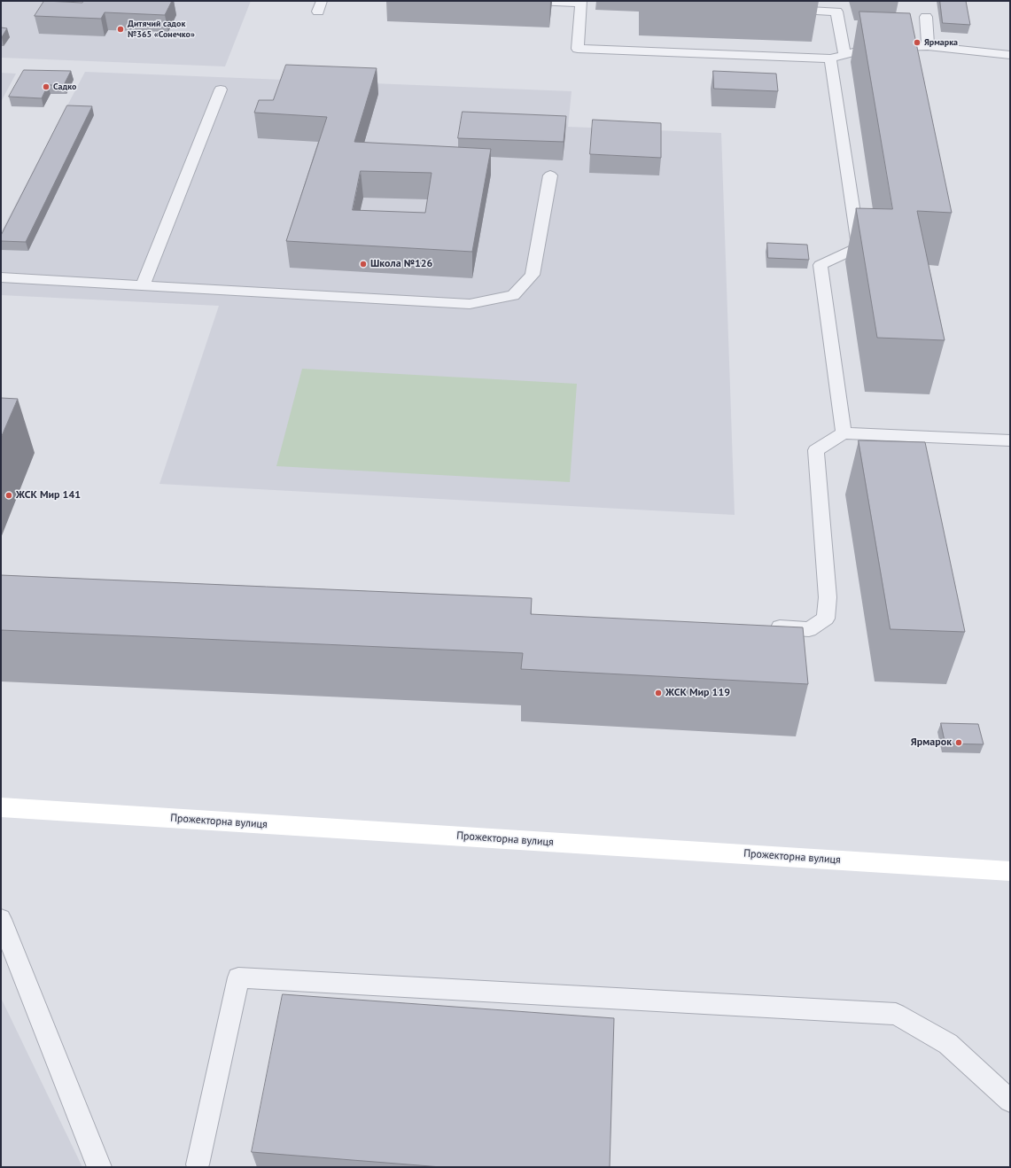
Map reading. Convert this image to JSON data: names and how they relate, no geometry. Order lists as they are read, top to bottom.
{
  "streets": {
    "street": ["Прожекторна вулиця"]
  },
  "places": [
    "Дитячий садок №365 «Сонечко»",
    "Ярмарка",
    "Садко",
    "Школа №126",
    "ЖСК Мир 141",
    "ЖСК Мир 119",
    "Ярмарок"
  ]
}
